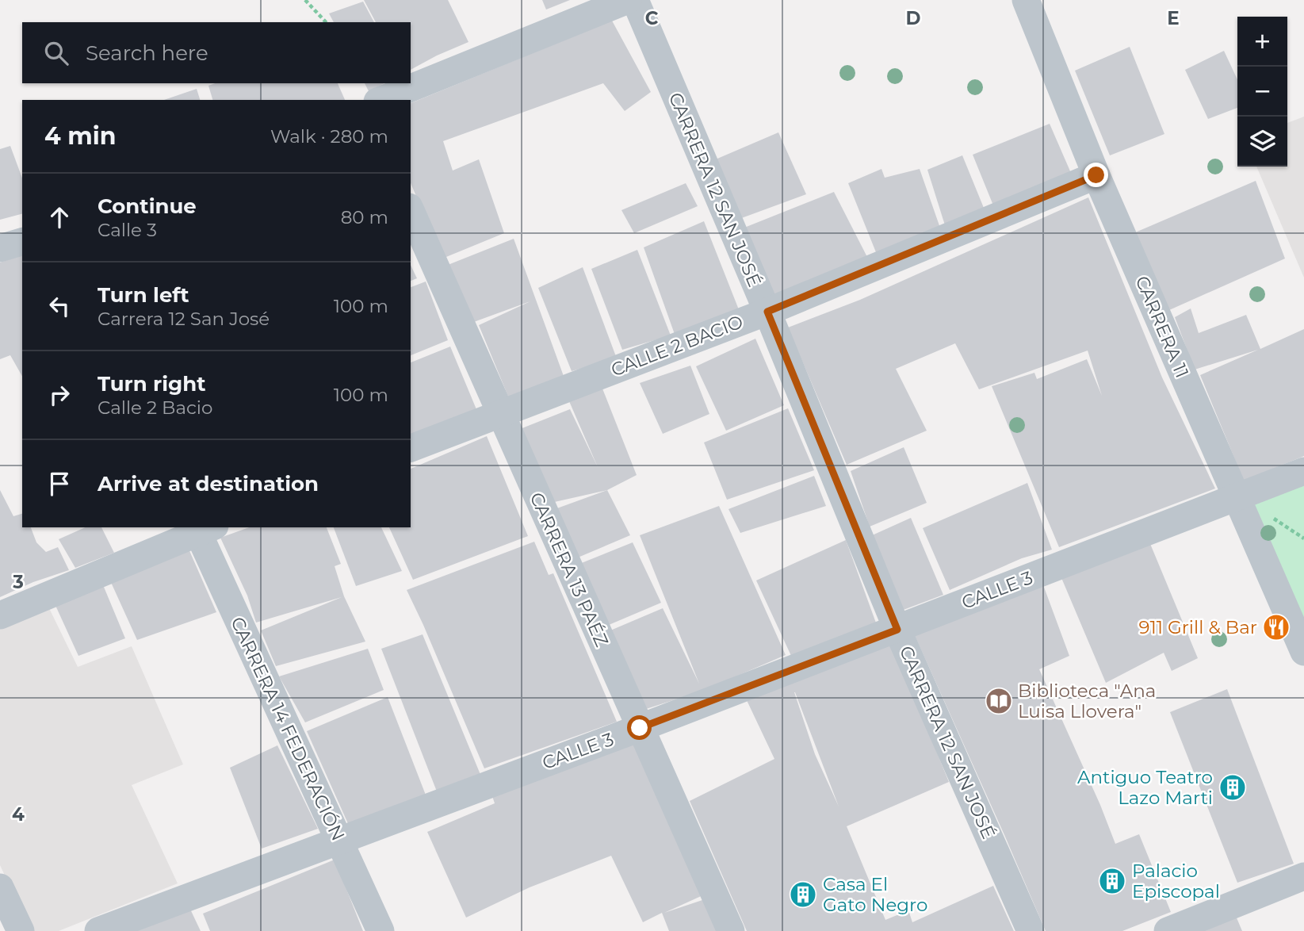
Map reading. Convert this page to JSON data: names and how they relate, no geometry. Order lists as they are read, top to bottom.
{
  "streets": {
    "street": [
      "CARRERA 12 SAN JOSÉ",
      "CARRERA 11",
      "CALLE 2 BACIO",
      "CARRERA 13 PAÉZ",
      "CALLE 3",
      "CARRERA 14 FEDERACIÓN"
    ]
  },
  "crossings": [
    ["CARRERA 12 SAN JOSÉ", "CALLE 2 BACIO"],
    ["CARRERA 12 SAN JOSÉ", "CALLE 3"],
    ["CARRERA 11", "CALLE 2 BACIO"],
    ["CARRERA 11", "CALLE 3"],
    ["CALLE 2 BACIO", "CARRERA 13 PAÉZ"],
    ["CARRERA 13 PAÉZ", "CALLE 3"],
    ["CALLE 3", "CARRERA 14 FEDERACIÓN"]
  ],
  "places": {
    "restaurant": ["911 Grill & Bar"],
    "library": ["Biblioteca \"Ana Luisa Llovera\""],
    "building": ["Antiguo Teatro Lazo Marti", "Palacio Episcopal", "Casa El Gato Negro"]
  },
  "page": {
    "map_buttons": ["+", "−"],
    "search": "Search here",
    "heading": ["4 min", "Walk · 280 m"],
    "list": [
      ["Continue", "Calle 3", "80 m"],
      ["Turn left", "Carrera 12 San José", "100 m"],
      ["Turn right", "Calle 2 Bacio", "100 m"],
      "Arrive at destination"
    ]
  },
  "grid": {
    "columns": ["C", "D", "E"],
    "rows": ["3", "4"]
  }
}
